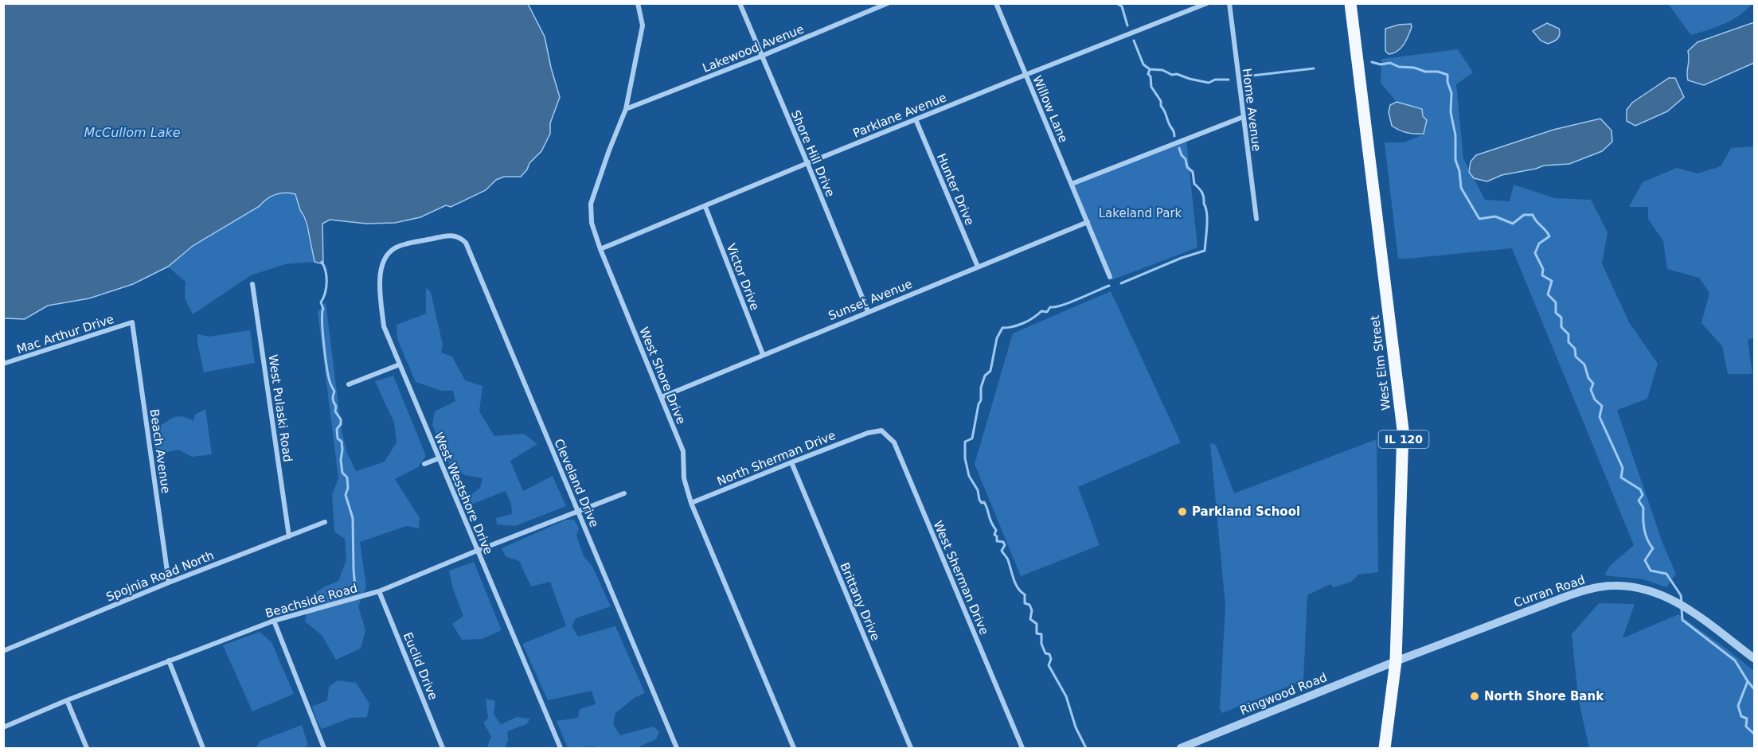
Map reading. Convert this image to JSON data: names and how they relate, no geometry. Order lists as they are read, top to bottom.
{
  "streets": {
    "main road": ["West Elm Street", "IL 120"],
    "street": [
      "Lakewood Avenue",
      "Willow Lane",
      "Home Avenue",
      "Parklane Avenue",
      "Shore Hill Drive",
      "Hunter Drive",
      "Victor Drive",
      "Sunset Avenue",
      "Mac Arthur Drive",
      "West Shore Drive",
      "West Pulaski Road",
      "Beach Avenue",
      "North Sherman Drive",
      "Cleveland Drive",
      "West Westshore Drive",
      "Spojnia Road North",
      "West Sherman Drive",
      "Curran Road",
      "Beachside Road",
      "Brittany Drive",
      "Euclid Drive",
      "Ringwood Road"
    ]
  },
  "crossings": [
    ["Lakewood Avenue", "Shore Hill Drive"],
    ["Lakewood Avenue", "West Shore Drive"],
    ["Willow Lane", "Parklane Avenue"],
    ["Willow Lane", "Sunset Avenue"],
    ["Parklane Avenue", "Shore Hill Drive"],
    ["Parklane Avenue", "Hunter Drive"],
    ["Parklane Avenue", "Victor Drive"],
    ["Parklane Avenue", "West Shore Drive"],
    ["Shore Hill Drive", "Sunset Avenue"],
    ["Hunter Drive", "Sunset Avenue"],
    ["Victor Drive", "Sunset Avenue"],
    ["Sunset Avenue", "West Shore Drive"],
    ["Mac Arthur Drive", "Beach Avenue"],
    ["West Elm Street", "Curran Road"],
    ["West Elm Street", "Ringwood Road"],
    ["West Shore Drive", "North Sherman Drive"],
    ["West Pulaski Road", "Spojnia Road North"],
    ["Beach Avenue", "Spojnia Road North"],
    ["North Sherman Drive", "West Sherman Drive"],
    ["North Sherman Drive", "Brittany Drive"],
    ["Cleveland Drive", "West Westshore Drive"],
    ["Cleveland Drive", "Beachside Road"],
    ["West Westshore Drive", "Beachside Road"],
    ["Curran Road", "Ringwood Road"],
    ["Beachside Road", "Euclid Drive"]
  ],
  "water": ["McCullom Lake"],
  "parks": ["Lakeland Park"],
  "places": ["Parkland School", "North Shore Bank"]
}
